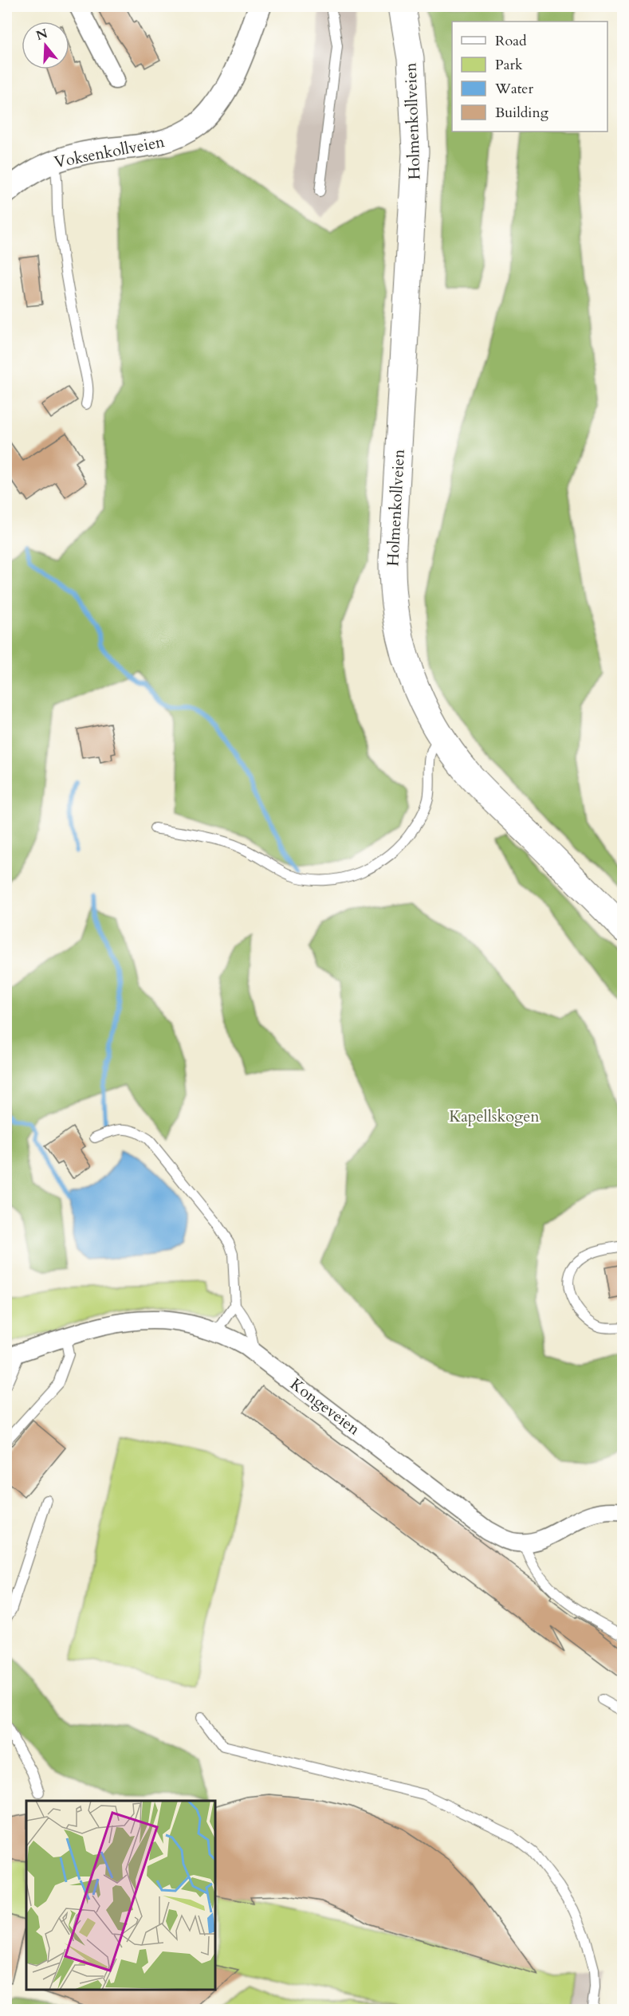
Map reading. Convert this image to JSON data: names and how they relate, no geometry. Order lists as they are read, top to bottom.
{
  "streets": {
    "main road": ["Holmenkollveien"],
    "street": ["Voksenkollveien", "Kongeveien"]
  },
  "parks": ["Kapellskogen"],
  "legend": [
    "Road",
    "Park",
    "Water",
    "Building"
  ],
  "north": "top"
}
